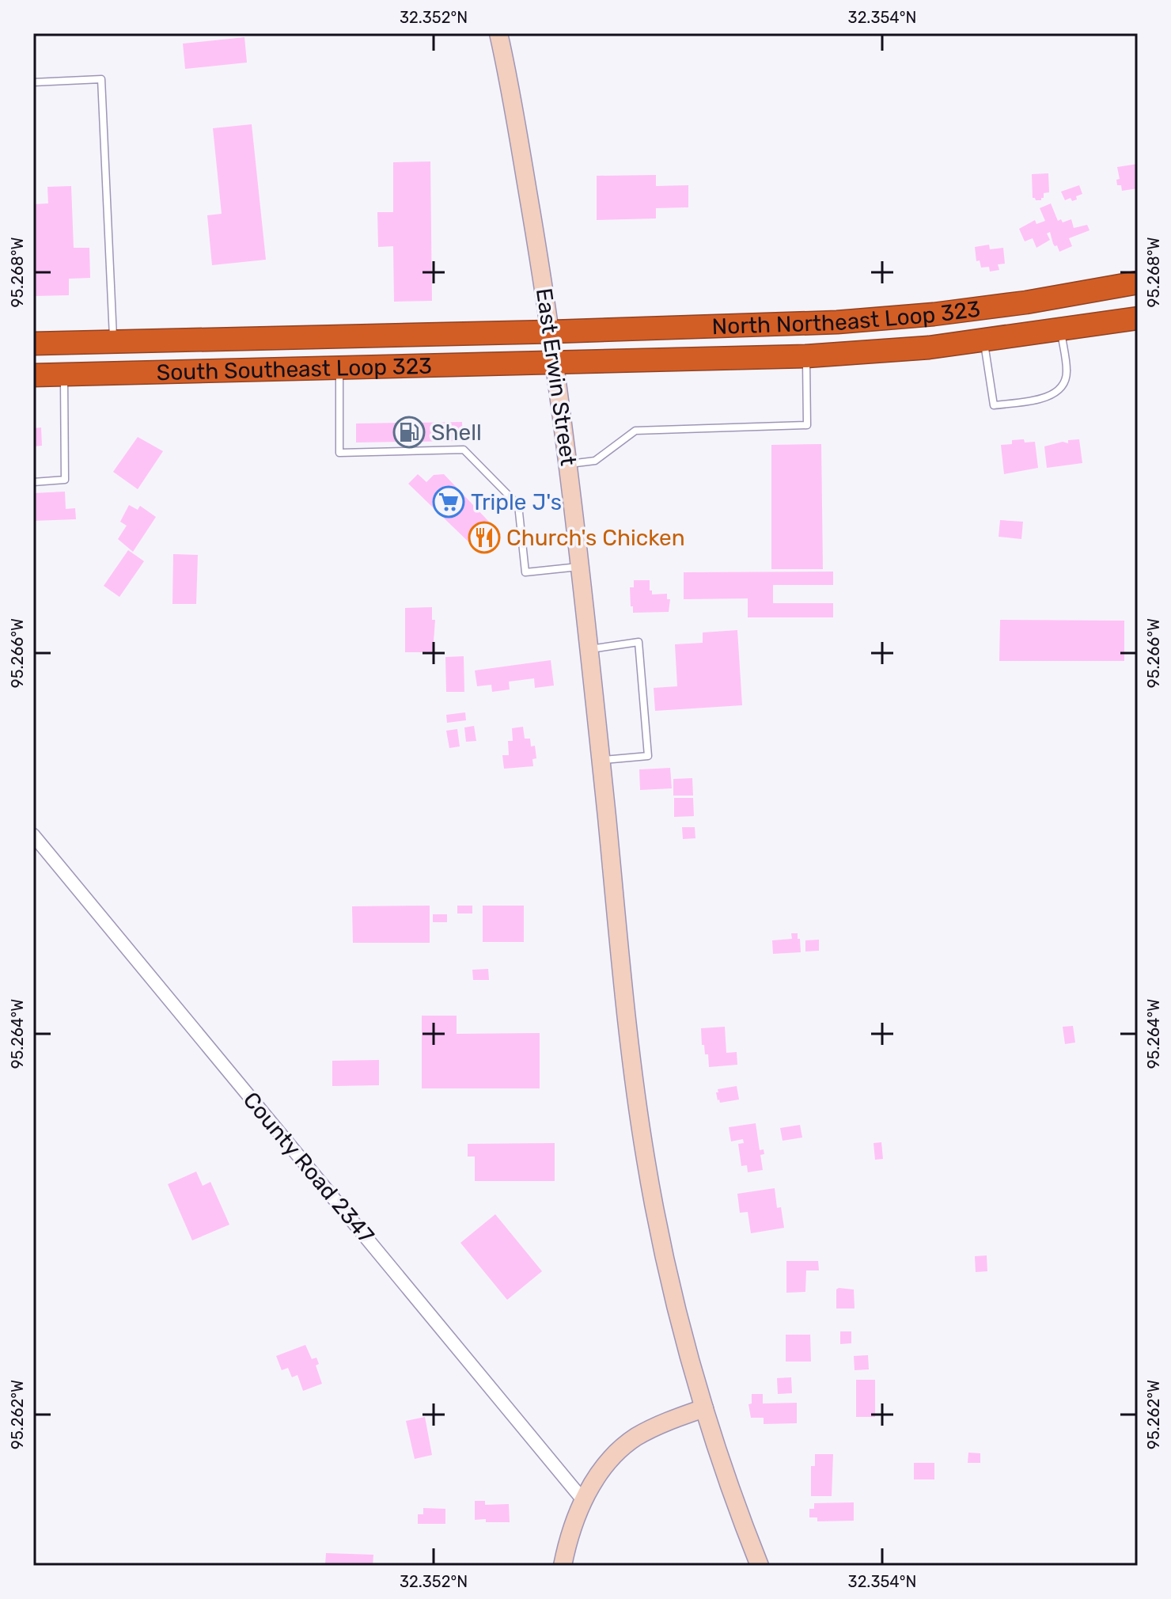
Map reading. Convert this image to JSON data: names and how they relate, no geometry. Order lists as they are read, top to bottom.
{
  "streets": {
    "highway": ["North Northeast Loop 323", "South Southeast Loop 323"],
    "main road": ["East Erwin Street"],
    "street": ["County Road 2347"]
  },
  "crossings": [
    ["North Northeast Loop 323", "South Southeast Loop 323"],
    ["North Northeast Loop 323", "East Erwin Street"],
    ["South Southeast Loop 323", "East Erwin Street"]
  ],
  "places": {
    "fuel station": ["Shell"],
    "supermarket": ["Triple J's"],
    "restaurant": ["Church's Chicken"]
  },
  "coordinates": [
    "32.352°N",
    "32.354°N",
    "95.268°W",
    "95.266°W",
    "95.264°W",
    "95.262°W"
  ]
}
